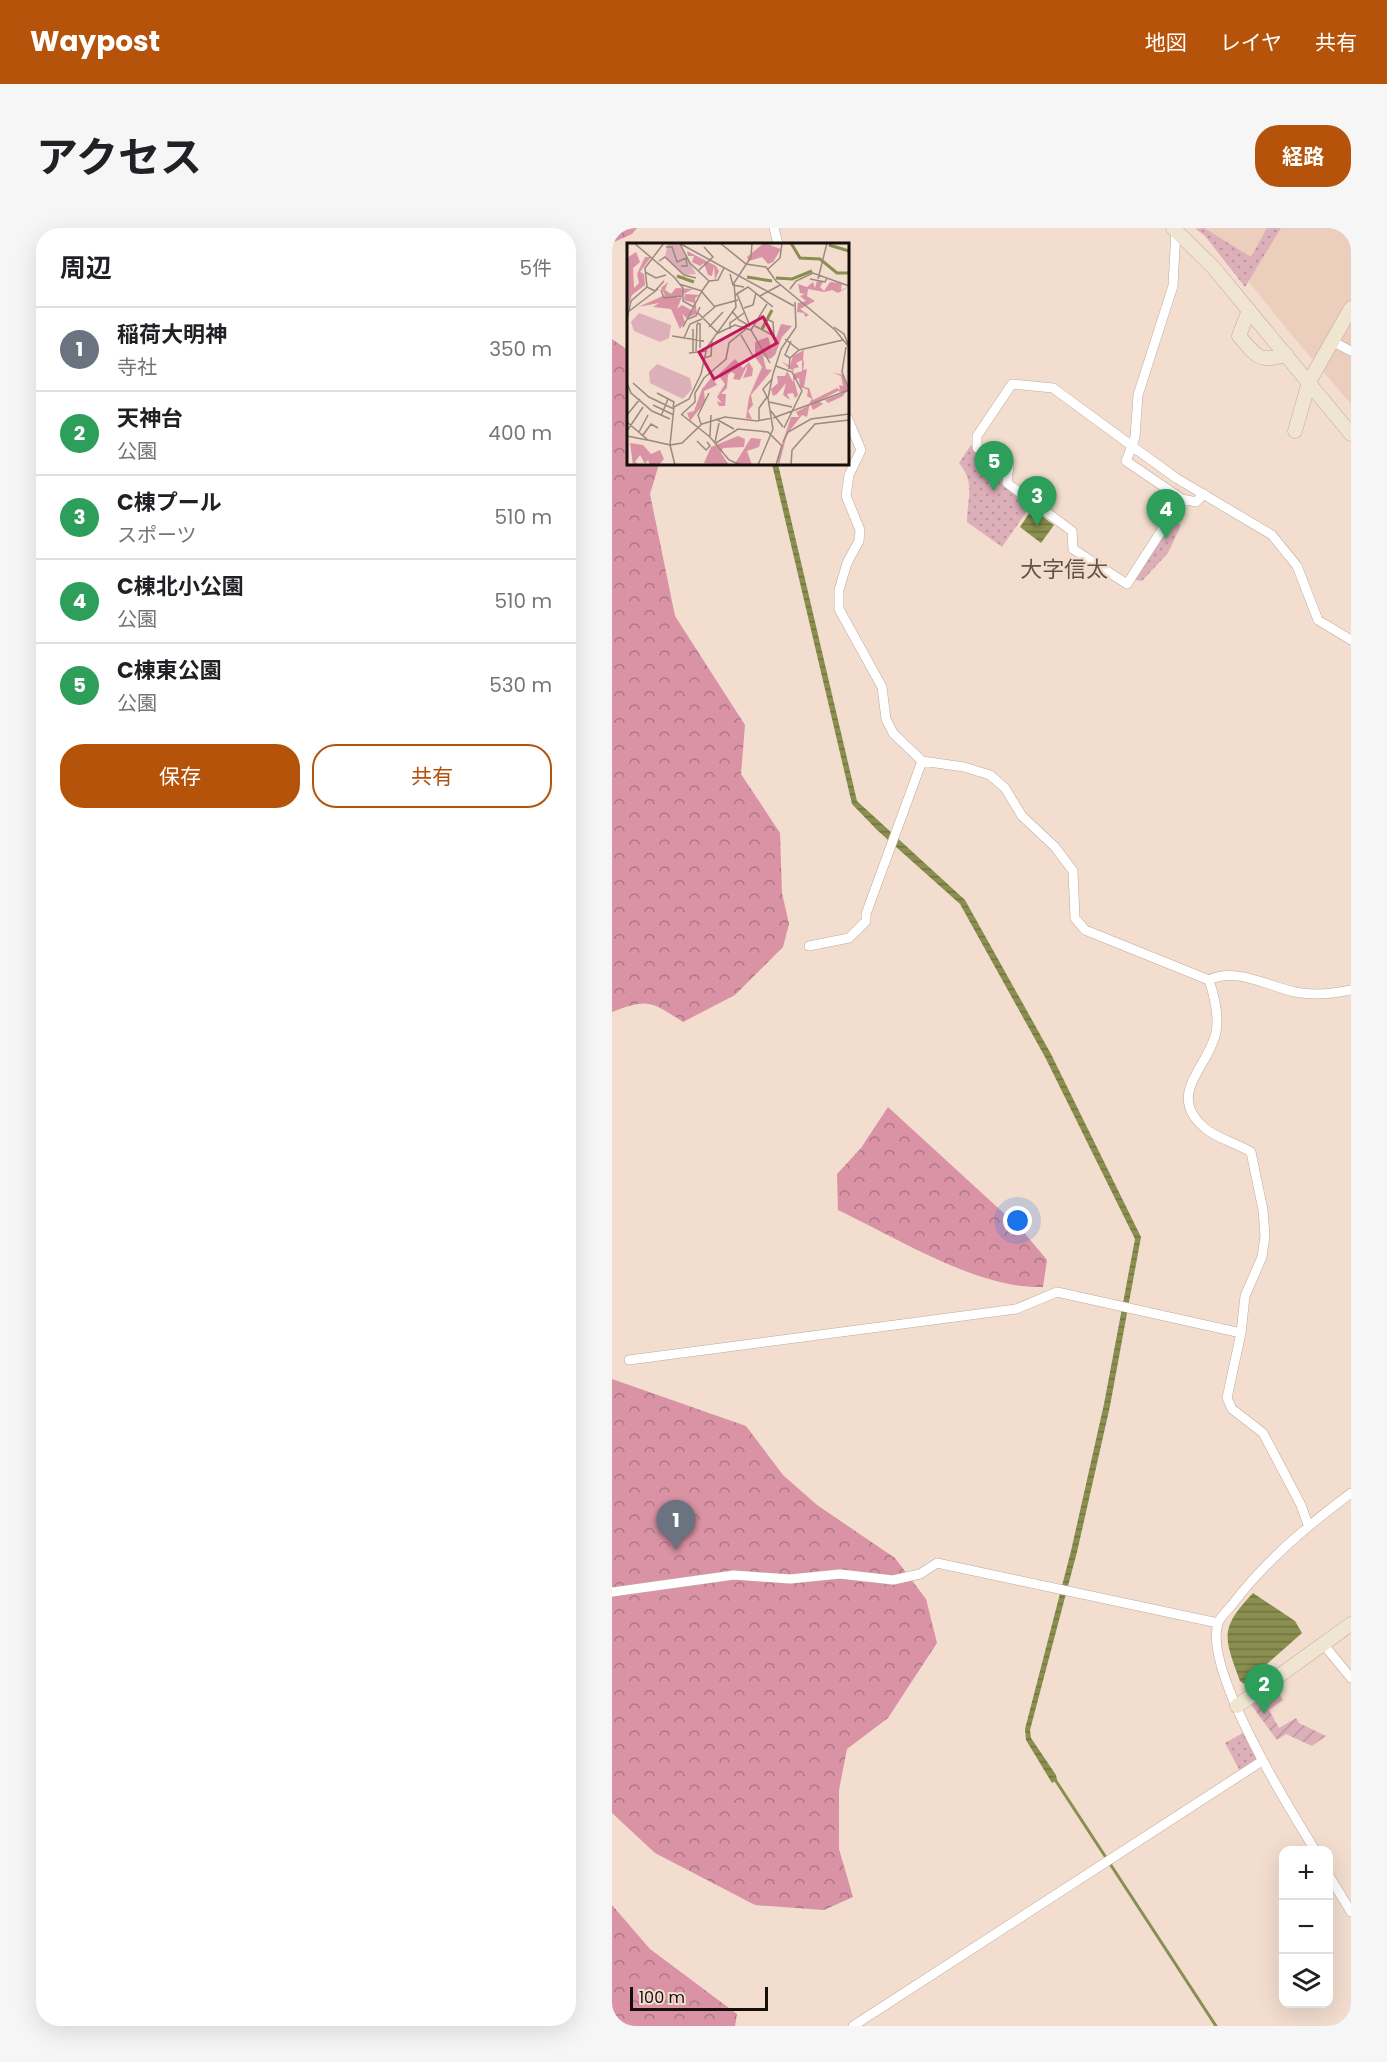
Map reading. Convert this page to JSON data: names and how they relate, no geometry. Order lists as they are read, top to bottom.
{
  "districts": ["大字信太"],
  "scale_bar": "100 m",
  "page": {
    "header": "Waypost",
    "nav": ["地図", "レイヤ", "共有"],
    "title": "アクセス",
    "buttons": [
      "経路",
      ["保存", "共有"]
    ],
    "heading": ["周辺", "5件"],
    "list": [
      {
        "mark": "1",
        "name": "稲荷大明神",
        "note": "寺社",
        "value": "350 m"
      },
      {
        "mark": "2",
        "name": "天神台",
        "note": "公園",
        "value": "400 m"
      },
      {
        "mark": "3",
        "name": "C棟プール",
        "note": "スポーツ",
        "value": "510 m"
      },
      {
        "mark": "4",
        "name": "C棟北小公園",
        "note": "公園",
        "value": "510 m"
      },
      {
        "mark": "5",
        "name": "C棟東公園",
        "note": "公園",
        "value": "530 m"
      }
    ],
    "pins": [
      "5",
      "3",
      "4",
      "1",
      "2"
    ],
    "map_buttons": ["+", "−"],
    "scale": "100 m"
  }
}
